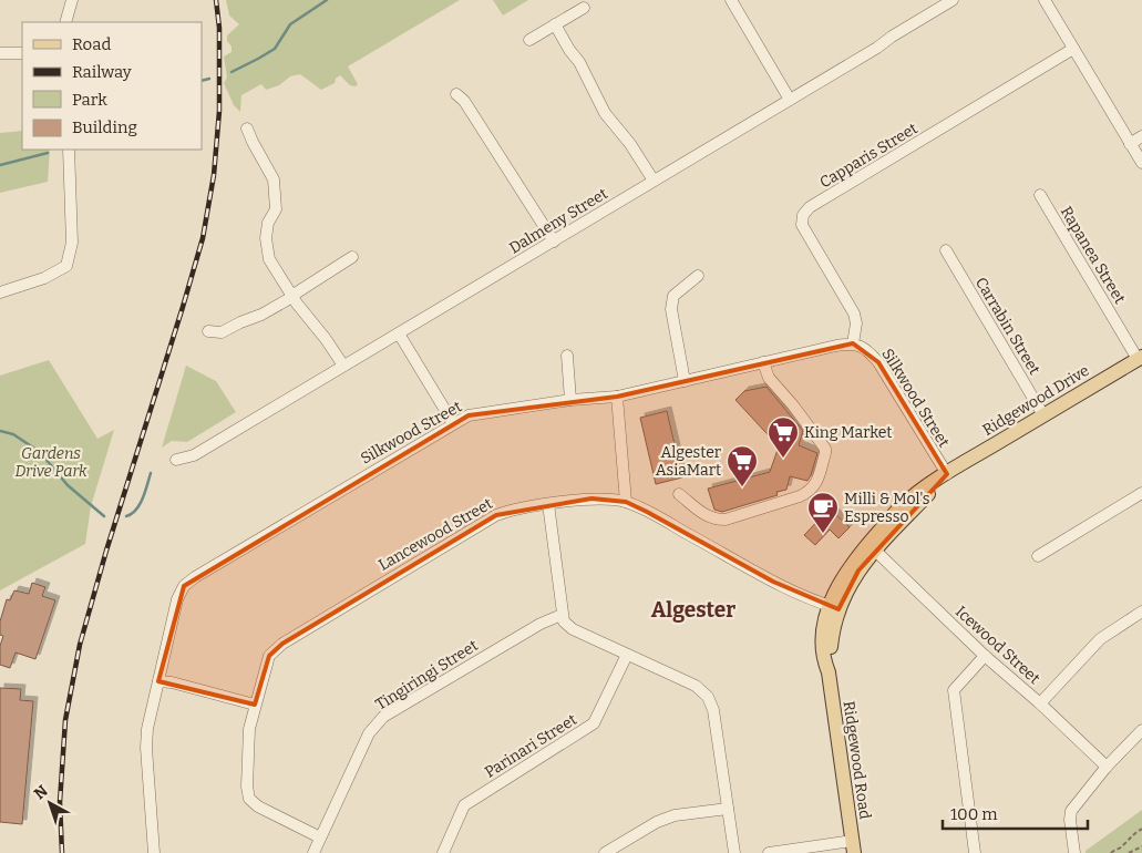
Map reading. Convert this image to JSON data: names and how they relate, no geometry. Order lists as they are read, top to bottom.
{
  "streets": {
    "main road": ["Ridgewood Drive", "Ridgewood Road"],
    "street": [
      "Capparis Street",
      "Dalmeny Street",
      "Rapanea Street",
      "Carrabin Street",
      "Silkwood Street",
      "Lancewood Street",
      "Icewood Street",
      "Tingiringi Street",
      "Parinari Street"
    ]
  },
  "crossings": [
    ["Capparis Street", "Silkwood Street"],
    ["Rapanea Street", "Ridgewood Drive"],
    ["Carrabin Street", "Ridgewood Drive"],
    ["Silkwood Street", "Ridgewood Drive"],
    ["Ridgewood Drive", "Lancewood Street"],
    ["Ridgewood Drive", "Icewood Street"],
    ["Ridgewood Drive", "Ridgewood Road"],
    ["Lancewood Street", "Tingiringi Street"]
  ],
  "districts": ["Algester"],
  "parks": ["Gardens Drive Park"],
  "places": {
    "supermarket": ["King Market", "Algester AsiaMart"],
    "cafe": ["Milli & Mol's Espresso"]
  },
  "legend": [
    "Road",
    "Railway",
    "Park",
    "Building"
  ],
  "scale_bar": "100 m",
  "north": "top left"
}
